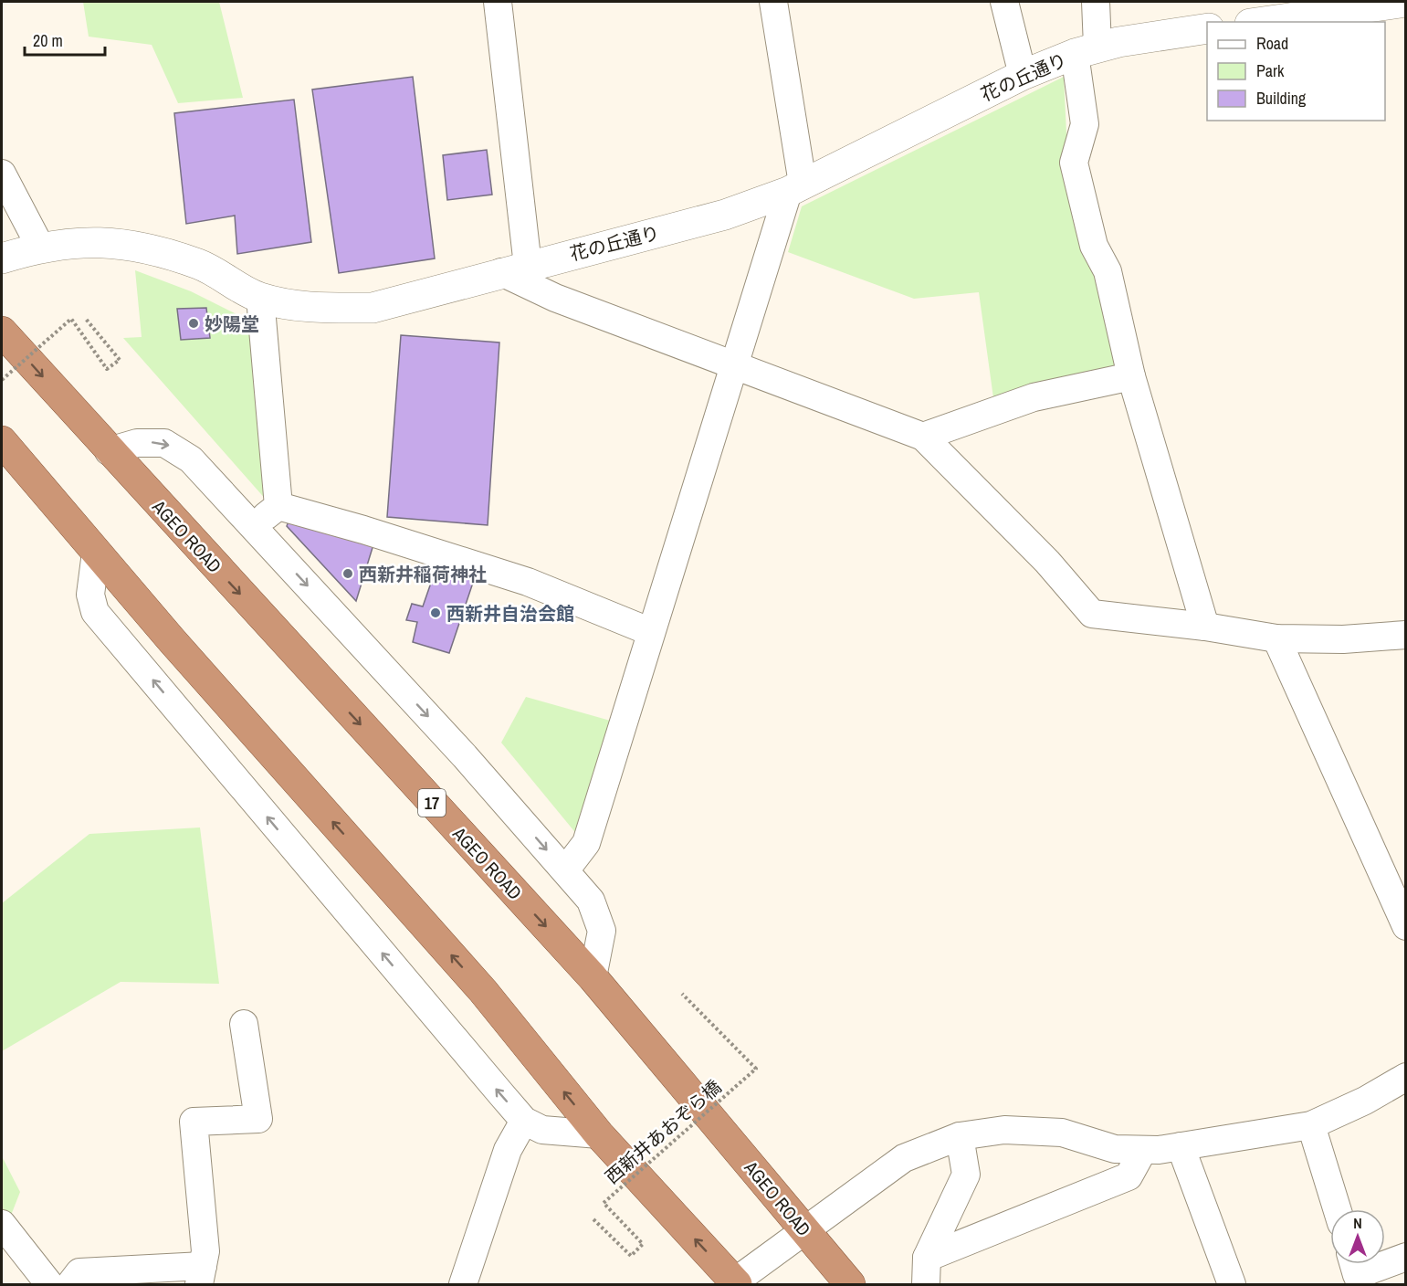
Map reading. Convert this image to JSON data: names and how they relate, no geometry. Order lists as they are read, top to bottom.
{
  "streets": {
    "highway": ["AGEO ROAD", "17"],
    "street": ["花の丘通り"],
    "path": ["西新井あおぞら橋"]
  },
  "places": ["妙陽堂", "西新井稲荷神社", "西新井自治会館"],
  "legend": ["Road", "Park", "Building"],
  "scale_bar": "20 m",
  "north": "top"
}
